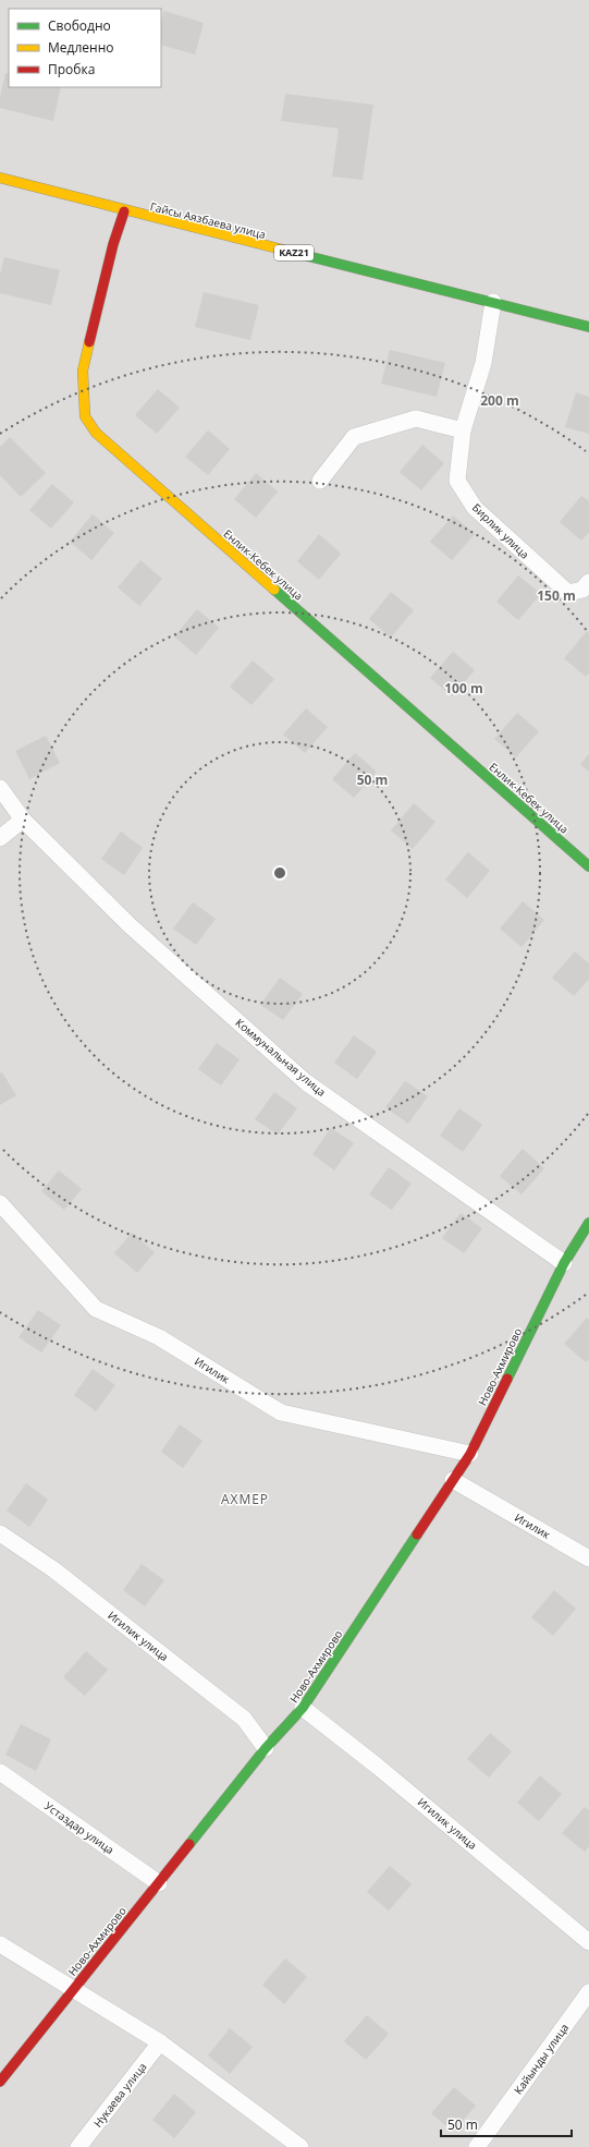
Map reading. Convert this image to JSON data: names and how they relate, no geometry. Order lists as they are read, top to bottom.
{
  "streets": {
    "main road": [
      "Гайсы Аязбаева улица",
      "KAZ21",
      "Енлик-Кебек улица",
      "Ново-Ахмирово"
    ],
    "street": [
      "Бирлик улица",
      "Коммунальная улица",
      "Игилик",
      "Игилик улица",
      "Устаздар улица",
      "Кайынды улица",
      "Нукаева улица"
    ]
  },
  "crossings": [
    ["Гайсы Аязбаева улица", "Бирлик улица"],
    ["Гайсы Аязбаева улица", "Енлик-Кебек улица"],
    ["Коммунальная улица", "Ново-Ахмирово"],
    ["Ново-Ахмирово", "Игилик"],
    ["Ново-Ахмирово", "Игилик улица"],
    ["Ново-Ахмирово", "Устаздар улица"]
  ],
  "districts": ["АХМЕР"],
  "legend": ["Свободно", "Медленно", "Пробка"],
  "scale_bar": "50 m",
  "rings": [
    "200 m",
    "150 m",
    "100 m",
    "50 m"
  ]
}
